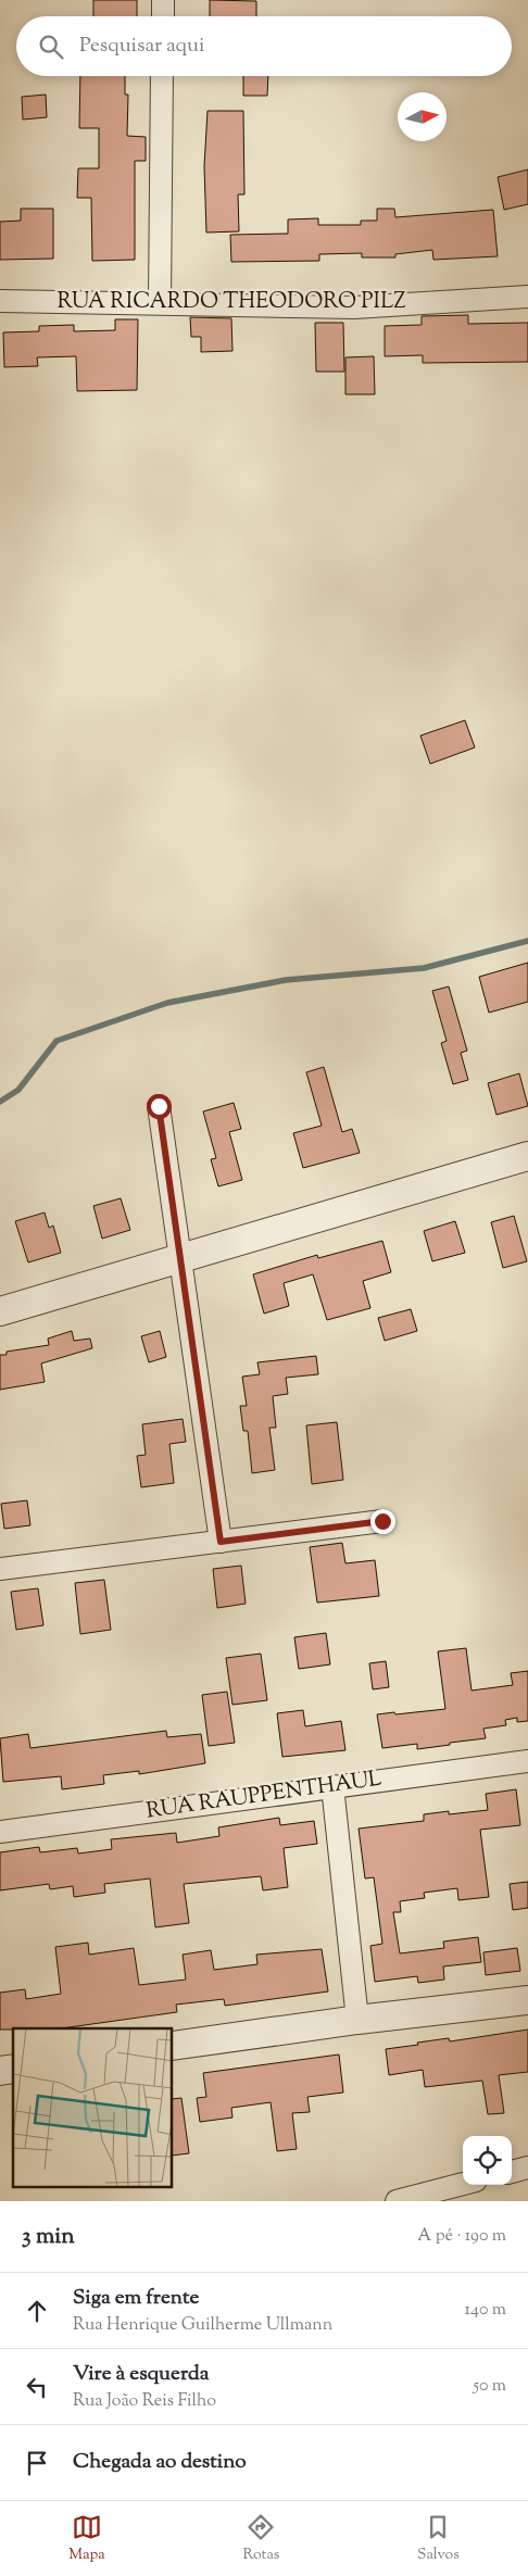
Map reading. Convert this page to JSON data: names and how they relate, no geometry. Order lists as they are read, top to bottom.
{
  "streets": {
    "street": ["RUA RICARDO THEODORO PILZ", "RUA RAUPPENTHAUL"]
  },
  "north": "right",
  "page": {
    "search": "Pesquisar aqui",
    "heading": ["3 min", "A pé · 190 m"],
    "list": [
      ["Siga em frente", "Rua Henrique Guilherme Ullmann", "140 m"],
      ["Vire à esquerda", "Rua João Reis Filho", "50 m"],
      "Chegada ao destino"
    ],
    "nav": ["Mapa", "Rotas", "Salvos"]
  }
}
